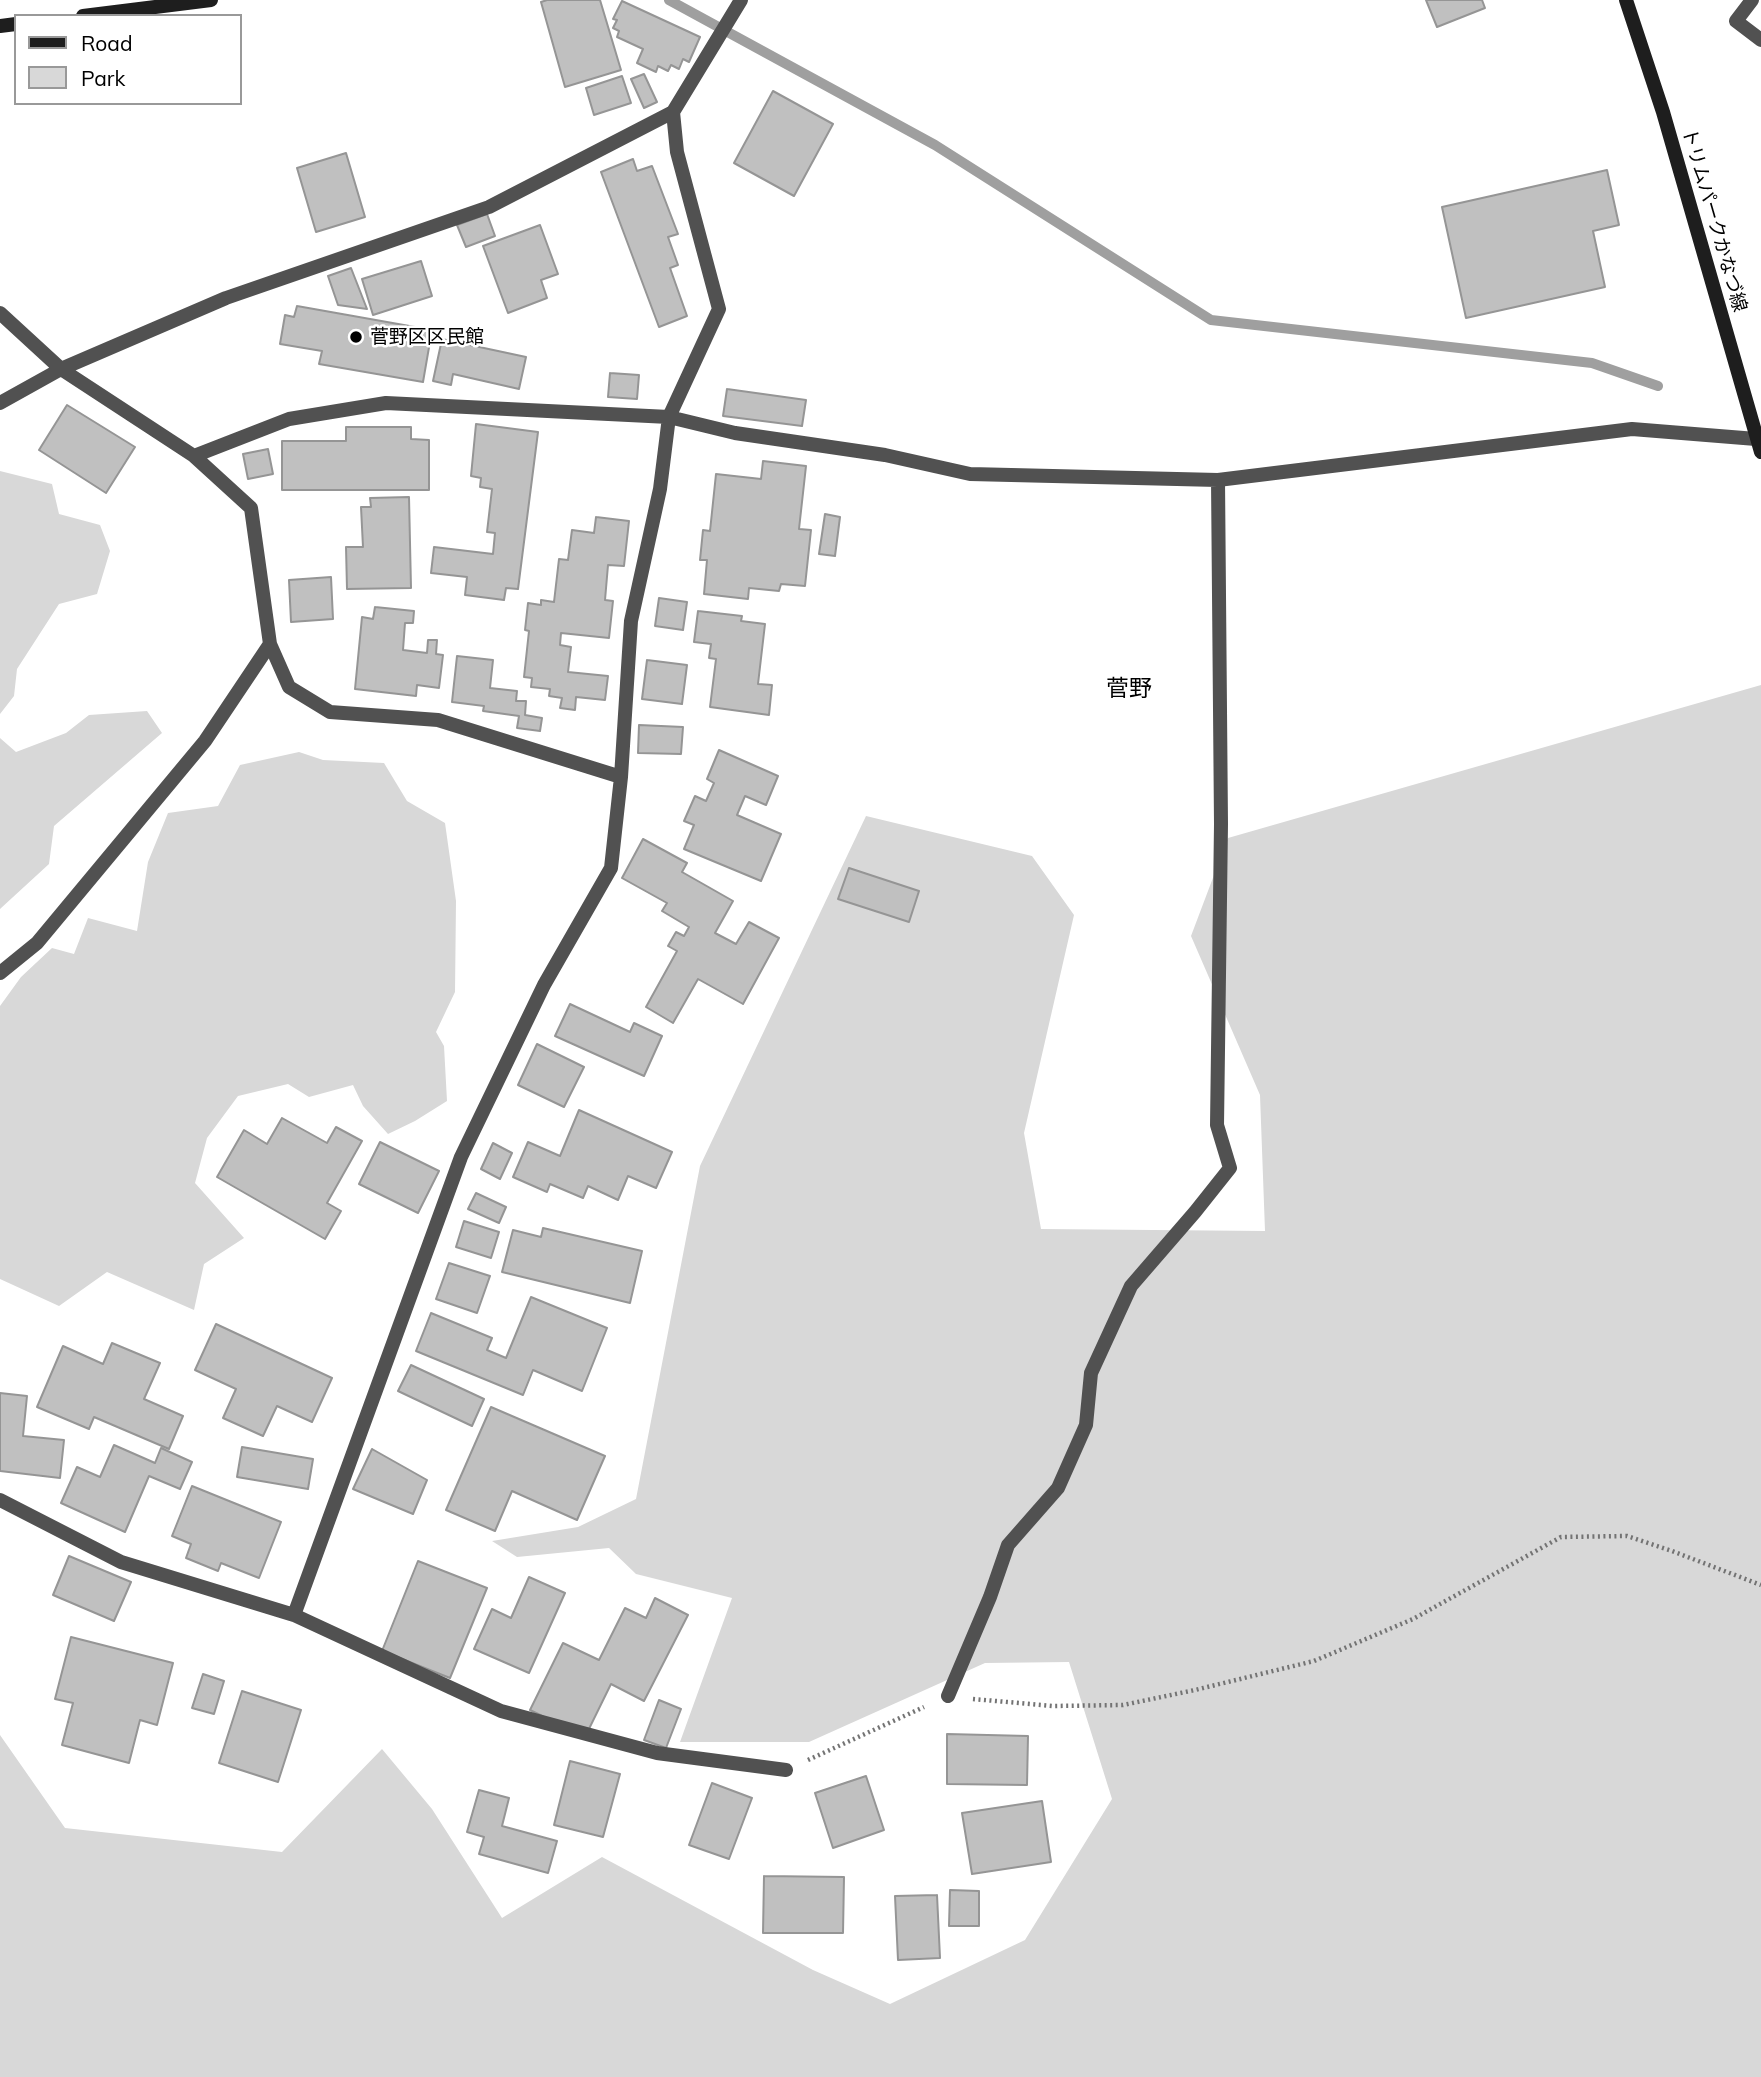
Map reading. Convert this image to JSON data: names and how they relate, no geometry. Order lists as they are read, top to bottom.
{
  "streets": {
    "main road": ["トリムパークかなづ線"]
  },
  "districts": ["菅野"],
  "places": ["菅野区区民館"],
  "legend": ["Road", "Park"]
}
